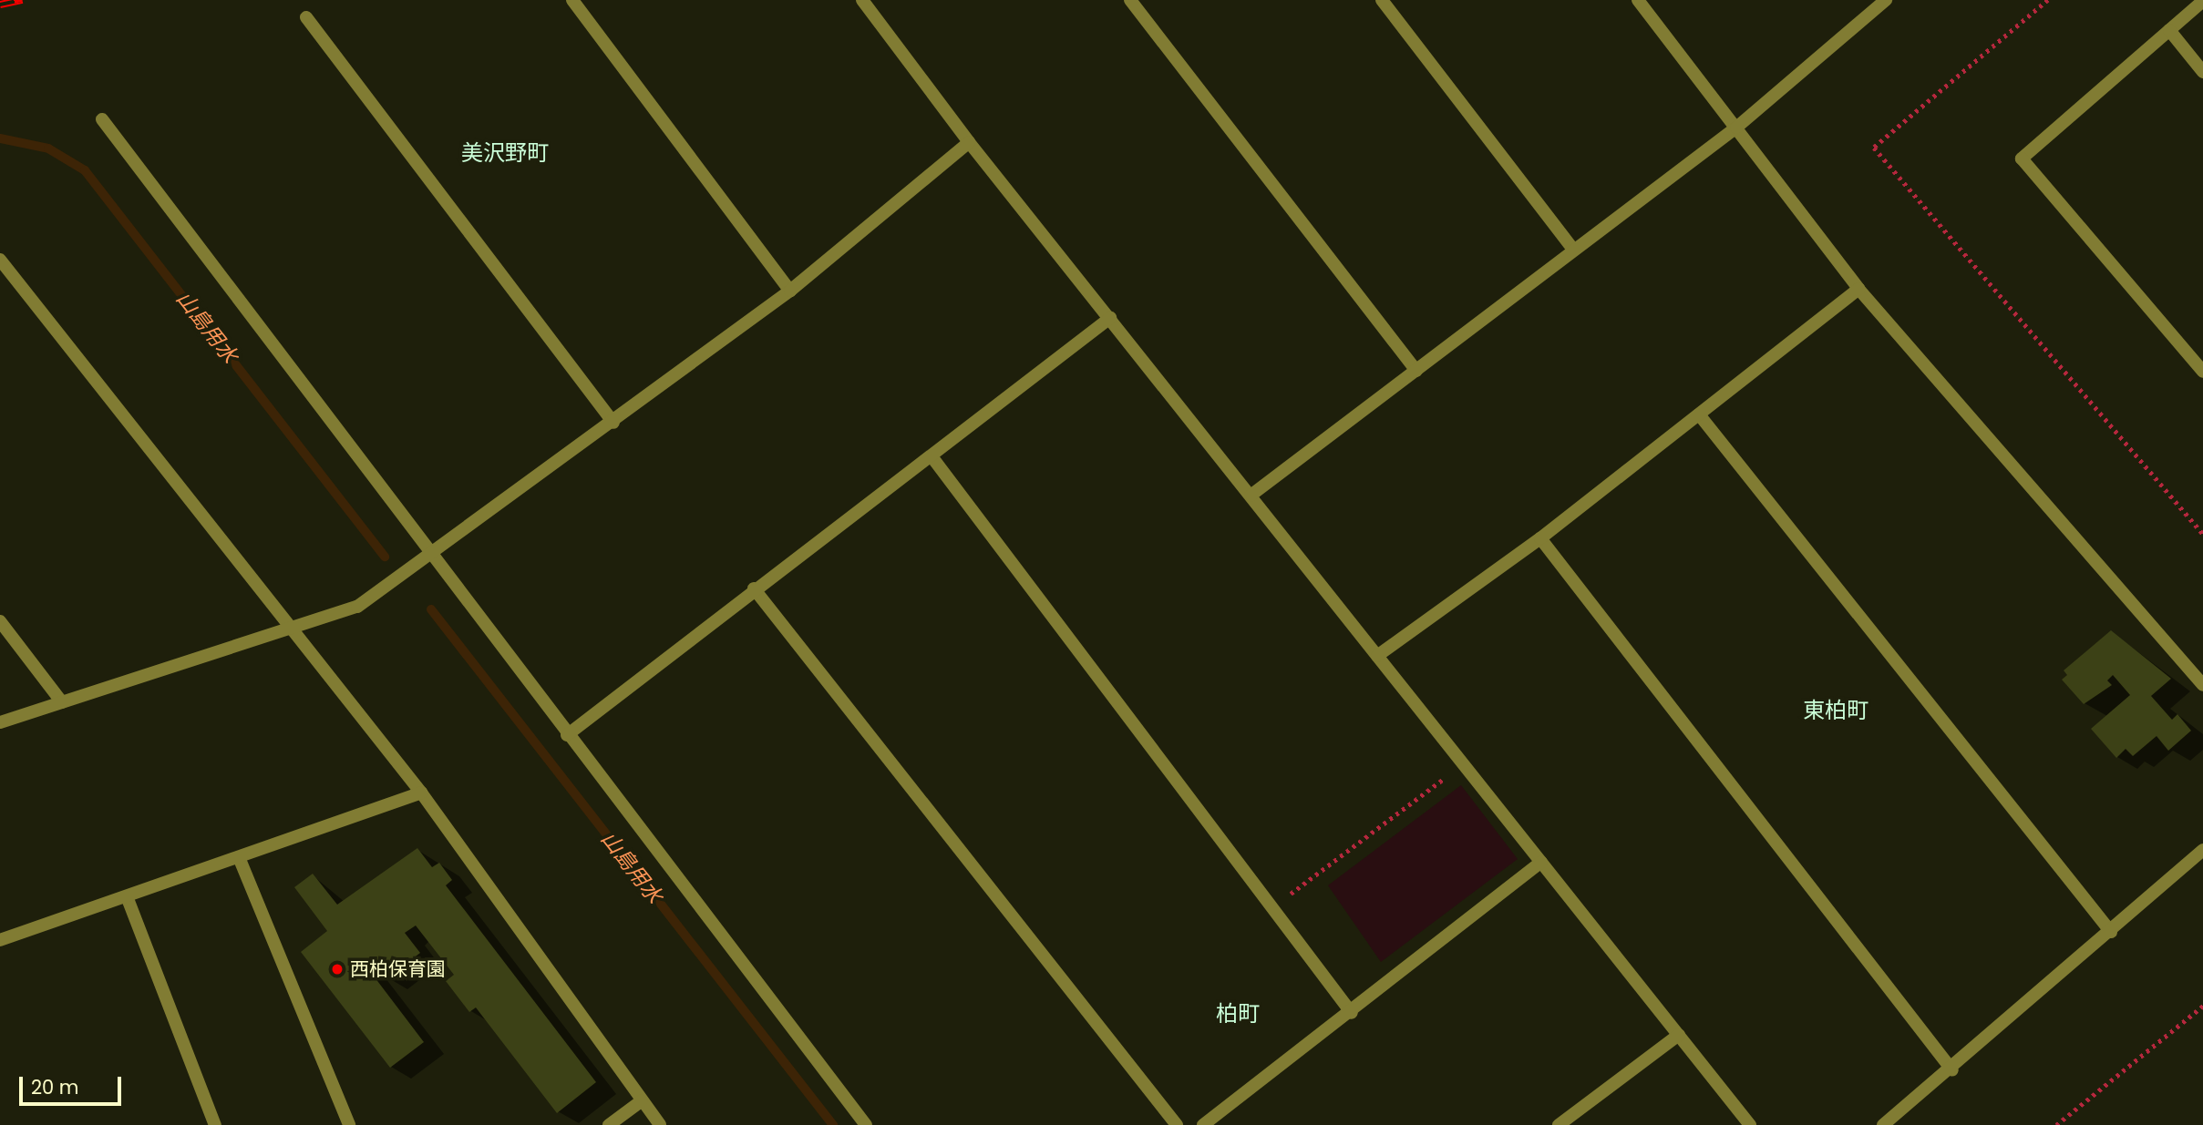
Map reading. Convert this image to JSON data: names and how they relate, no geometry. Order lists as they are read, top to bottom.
{
  "districts": ["美沢野町", "東柏町", "柏町"],
  "water": ["山島用水"],
  "places": ["西柏保育園"],
  "scale_bar": "20 m"
}
